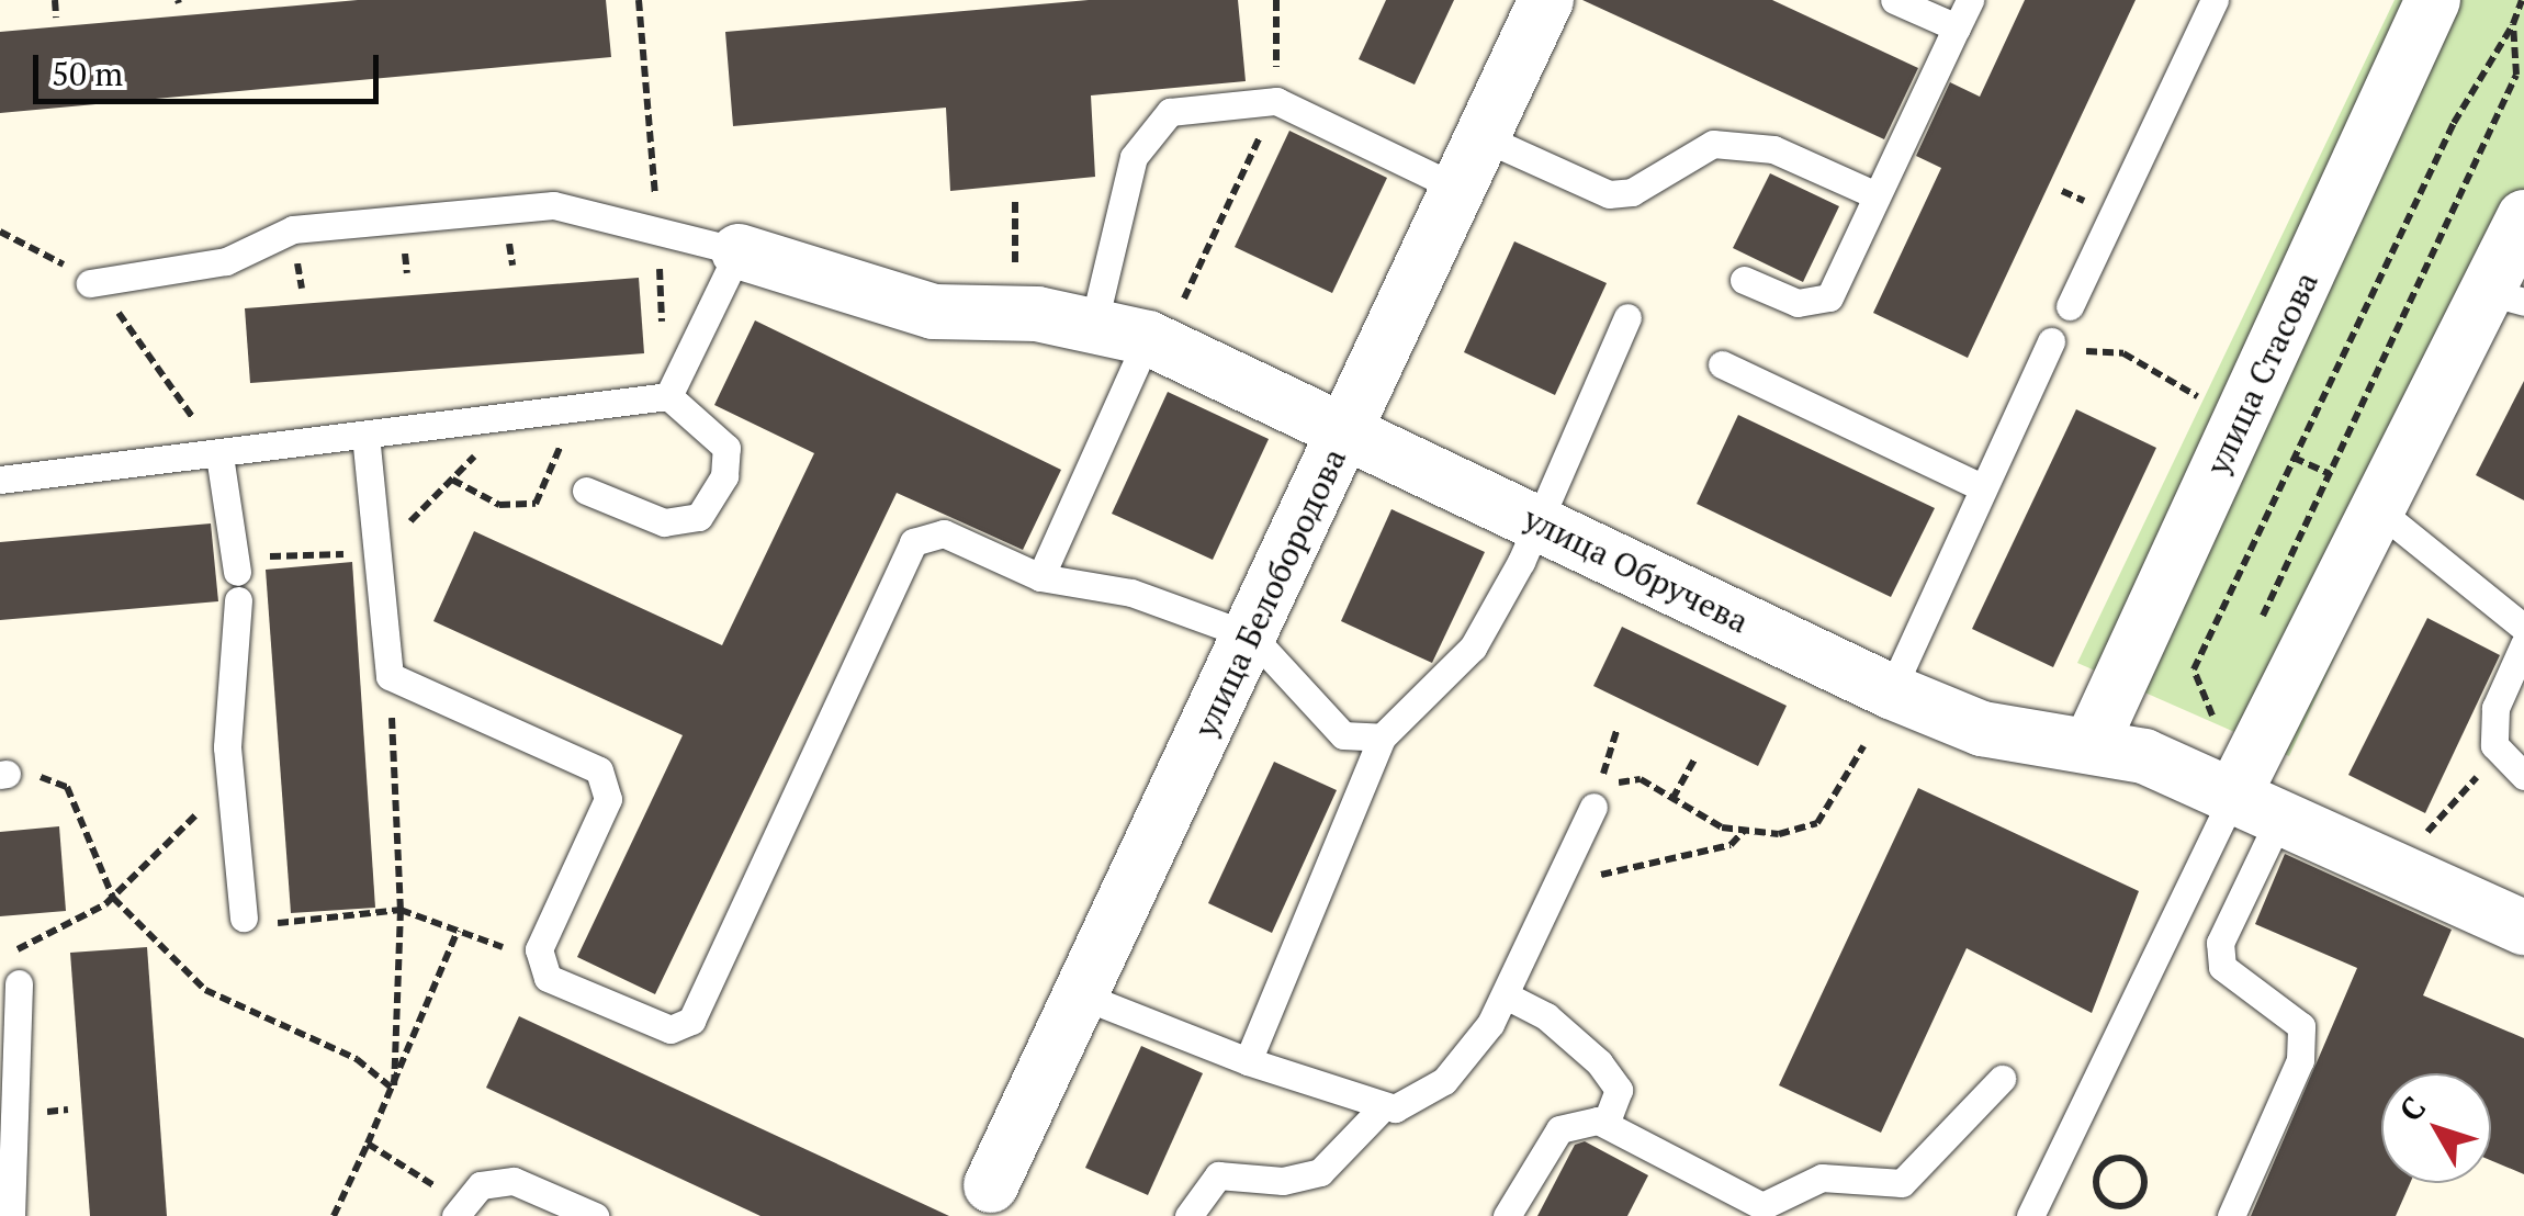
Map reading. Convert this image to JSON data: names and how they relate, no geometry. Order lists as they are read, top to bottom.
{
  "streets": {
    "street": ["улица Стасова", "улица Обручева", "улица Белобородова"]
  },
  "crossings": [
    ["улица Стасова", "улица Обручева"],
    ["улица Обручева", "улица Белобородова"]
  ],
  "scale_bar": "50 m",
  "north": "top left"
}
